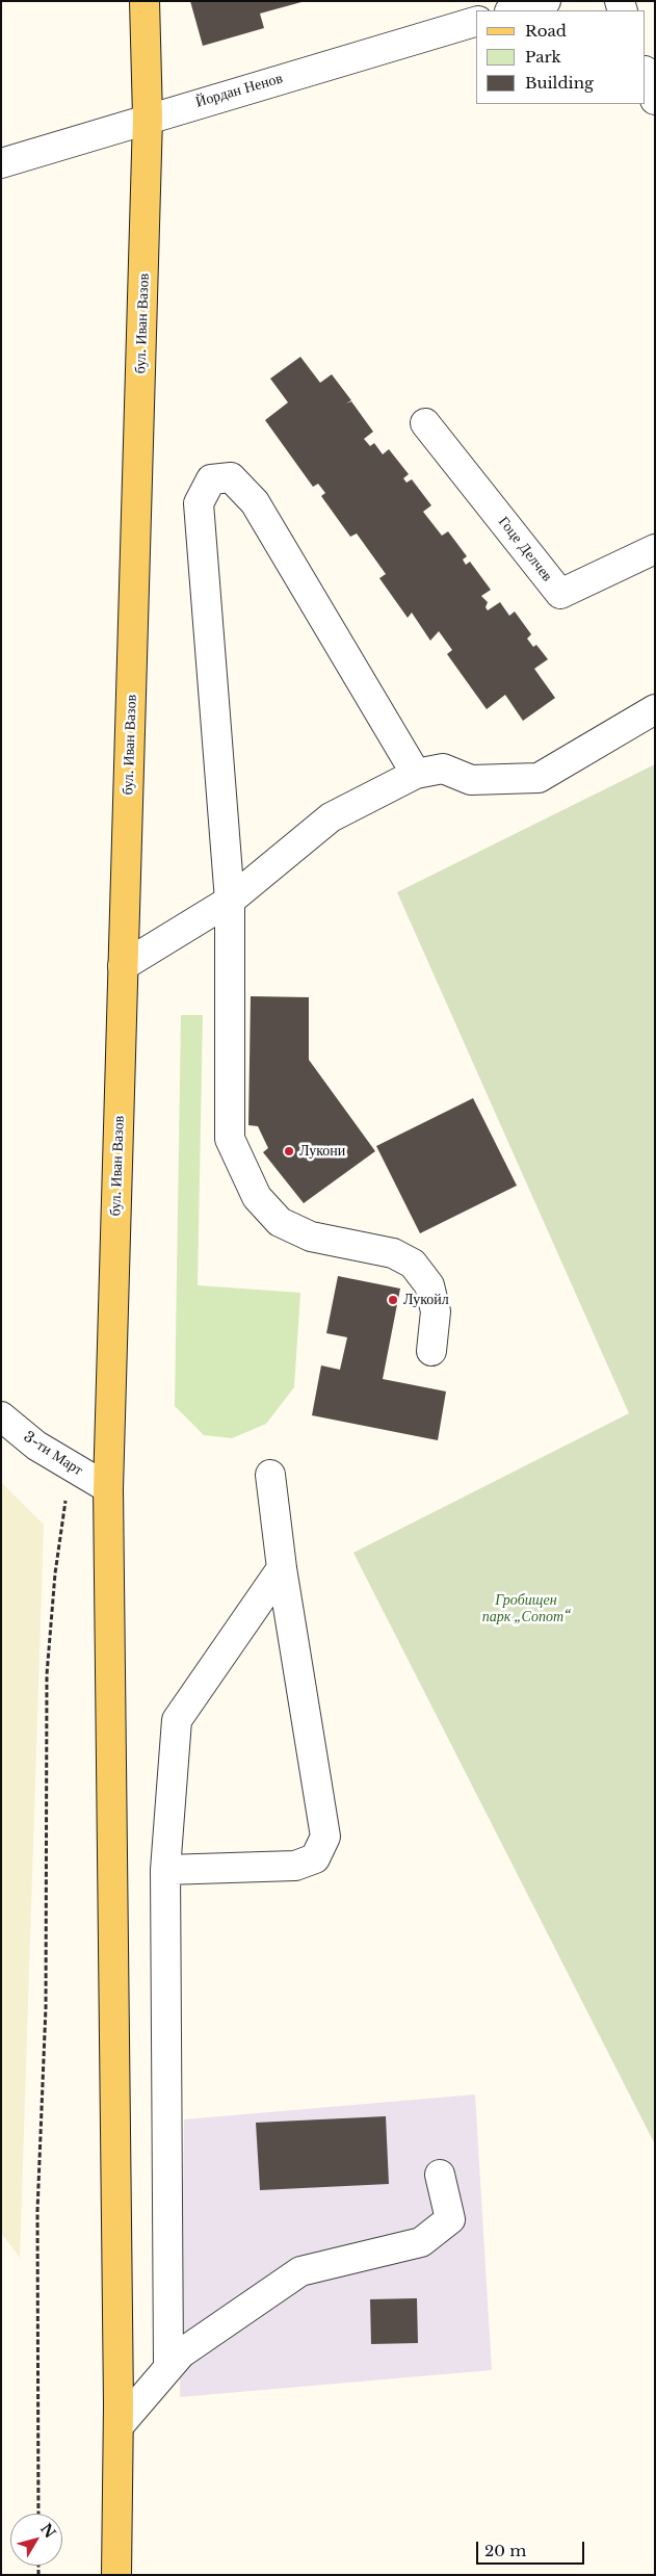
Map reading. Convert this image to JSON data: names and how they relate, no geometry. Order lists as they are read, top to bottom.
{
  "streets": {
    "main road": ["бул. Иван Вазов"],
    "street": ["Йордан Ненов", "Гоце Делчев", "3-ти Март"]
  },
  "crossings": [
    ["Йордан Ненов", "бул. Иван Вазов"],
    ["бул. Иван Вазов", "3-ти Март"]
  ],
  "parks": ["Гробищен парк „Сопот“"],
  "places": ["Лукони", "Лукойл"],
  "legend": ["Road", "Park", "Building"],
  "scale_bar": "20 m",
  "north": "top right"
}
